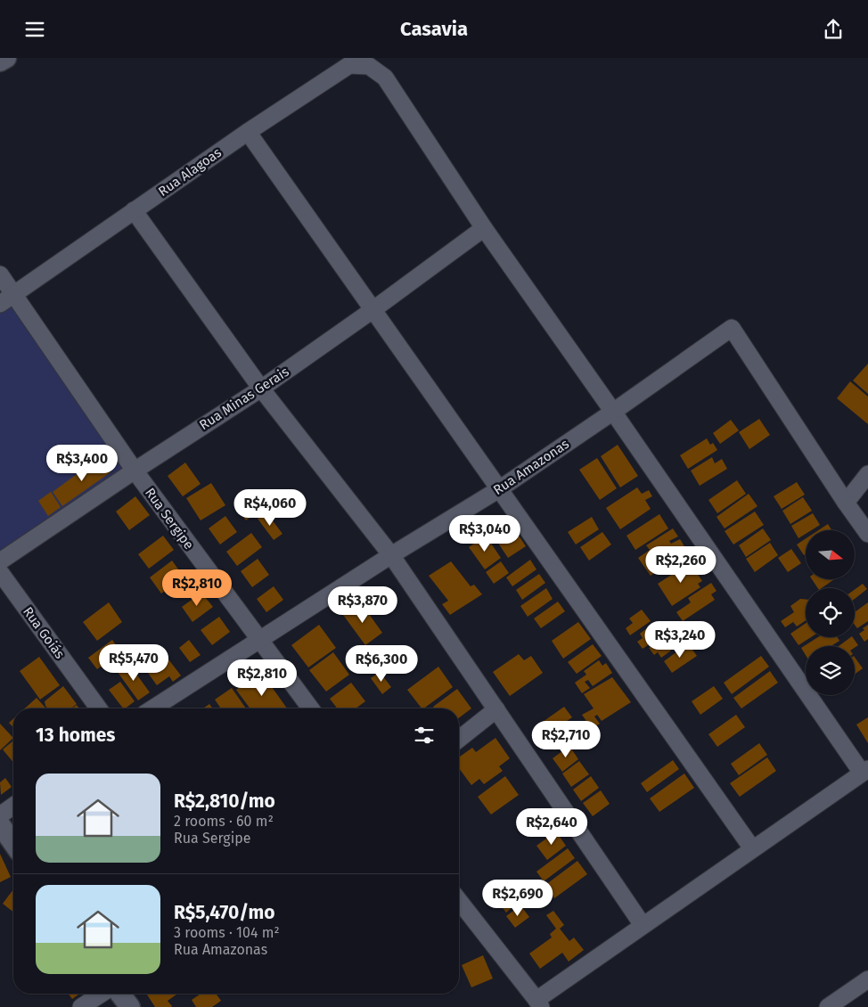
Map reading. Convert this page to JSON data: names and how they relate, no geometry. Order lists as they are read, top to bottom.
{
  "streets": {
    "street": [
      "Rua Alagoas",
      "Rua Minas Gerais",
      "Rua Amazonas",
      "Rua Sergipe",
      "Rua Goiás"
    ]
  },
  "crossings": [
    ["Rua Alagoas", "Rua Minas Gerais"],
    ["Rua Alagoas", "Rua Sergipe"],
    ["Rua Minas Gerais", "Rua Sergipe"],
    ["Rua Amazonas", "Rua Sergipe"]
  ],
  "north": "right",
  "page": {
    "header": "Casavia",
    "price": [
      "R$3,400",
      "R$4,060",
      "R$3,040",
      "R$2,260",
      "R$2,810",
      "R$3,870",
      "R$3,240",
      "R$5,470",
      "R$6,300",
      "R$2,810",
      "R$2,710",
      "R$2,640",
      "R$2,690"
    ],
    "heading": "13 homes",
    "list": [
      {
        "name": "R$2,810/mo",
        "note": "2 rooms · 60 m² · Rua Sergipe"
      },
      {
        "name": "R$5,470/mo",
        "note": "3 rooms · 104 m² · Rua Amazonas"
      }
    ]
  }
}
